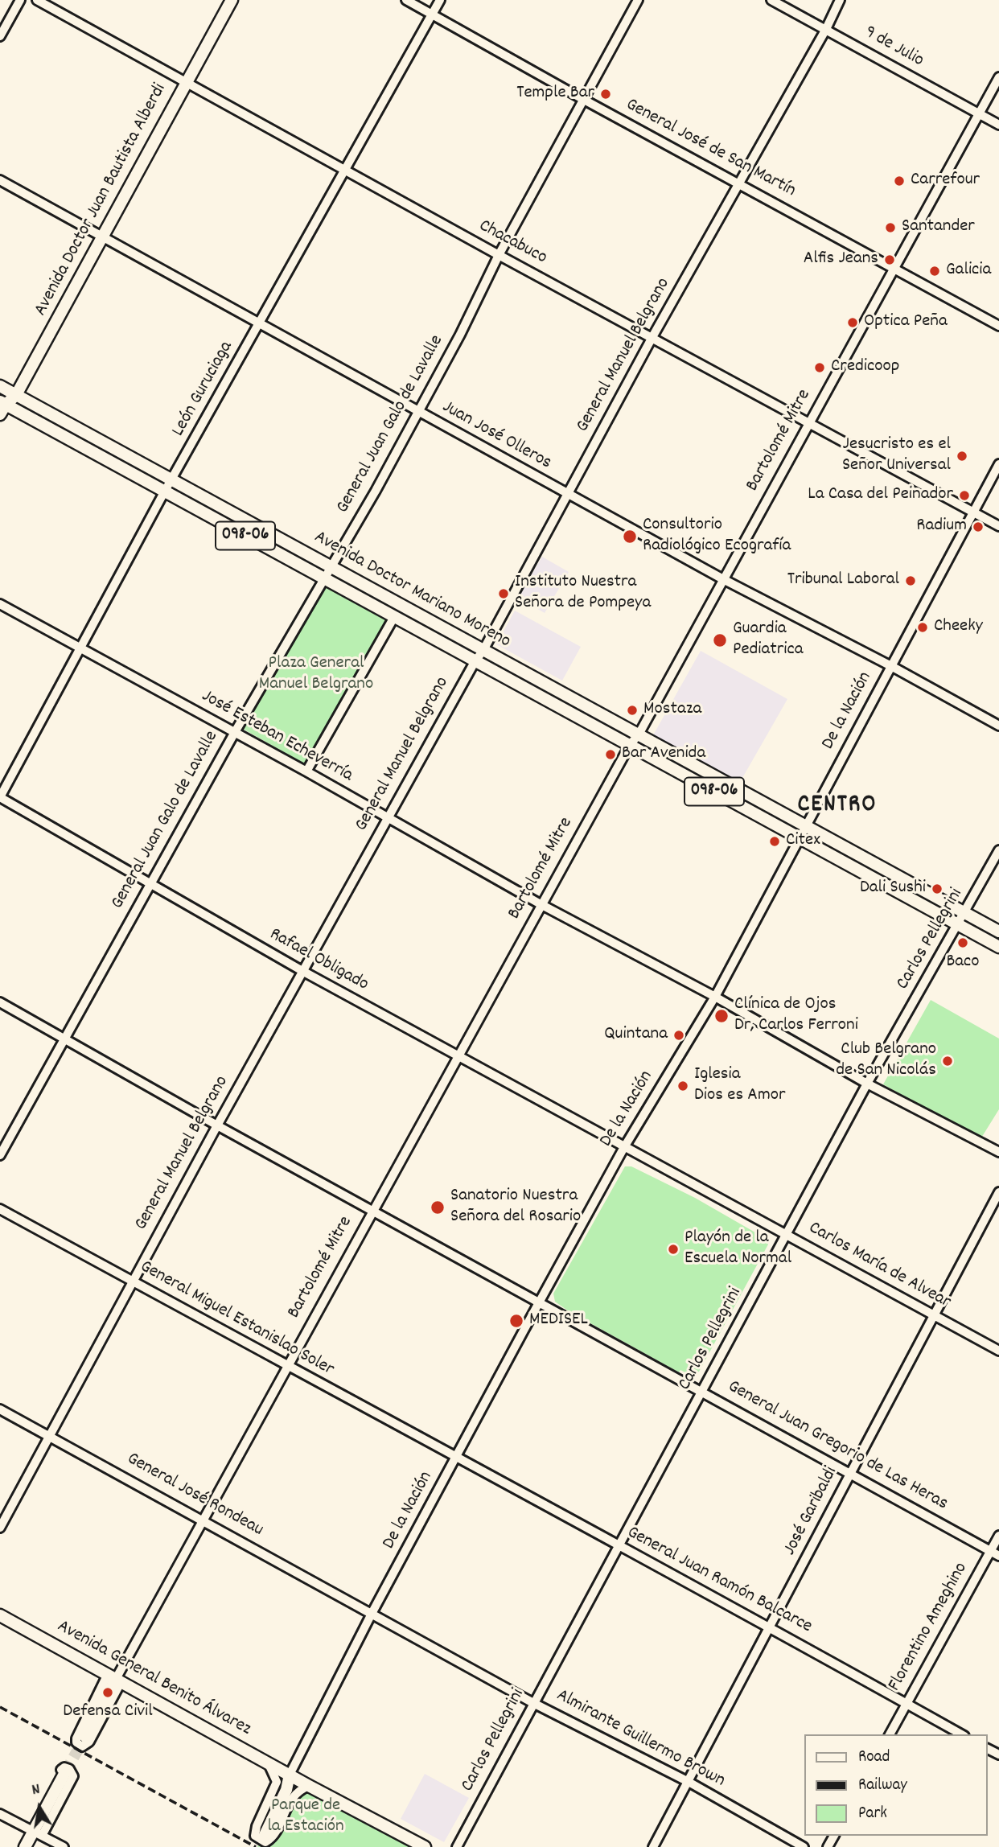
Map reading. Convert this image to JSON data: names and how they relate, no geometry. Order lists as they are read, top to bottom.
{
  "streets": {
    "main road": [
      "Avenida Doctor Juan Bautista Alberdi",
      "098-06",
      "Avenida Doctor Mariano Moreno",
      "Avenida General Benito Álvarez"
    ],
    "street": [
      "9 de Julio",
      "General José de San Martín",
      "Chacabuco",
      "General Manuel Belgrano",
      "León Guruciaga",
      "General Juan Galo de Lavalle",
      "Juan José Olleros",
      "Bartolomé Mitre",
      "De la Nación",
      "José Esteban Echeverría",
      "Carlos Pellegrini",
      "Rafael Obligado",
      "Carlos María de Alvear",
      "General Miguel Estanislao Soler",
      "General Juan Gregorio de Las Heras",
      "General José Rondeau",
      "José Garibaldi",
      "General Juan Ramón Balcarce",
      "Florentino Ameghino",
      "Almirante Guillermo Brown"
    ]
  },
  "crossings": [
    ["9 de Julio", "General Manuel Belgrano"],
    ["9 de Julio", "Bartolomé Mitre"],
    ["General José de San Martín", "General Manuel Belgrano"],
    ["General José de San Martín", "León Guruciaga"],
    ["General José de San Martín", "General Juan Galo de Lavalle"],
    ["General José de San Martín", "Bartolomé Mitre"],
    ["Avenida Doctor Juan Bautista Alberdi", "Chacabuco"],
    ["Avenida Doctor Juan Bautista Alberdi", "Juan José Olleros"],
    ["Avenida Doctor Juan Bautista Alberdi", "Avenida Doctor Mariano Moreno"],
    ["Chacabuco", "General Manuel Belgrano"],
    ["Chacabuco", "León Guruciaga"],
    ["Chacabuco", "General Juan Galo de Lavalle"],
    ["Chacabuco", "Bartolomé Mitre"],
    ["Chacabuco", "De la Nación"],
    ["General Manuel Belgrano", "Juan José Olleros"],
    ["General Manuel Belgrano", "Avenida Doctor Mariano Moreno"],
    ["General Manuel Belgrano", "José Esteban Echeverría"],
    ["General Manuel Belgrano", "Rafael Obligado"],
    ["General Manuel Belgrano", "General Miguel Estanislao Soler"],
    ["General Manuel Belgrano", "General Juan Gregorio de Las Heras"],
    ["General Manuel Belgrano", "General José Rondeau"],
    ["León Guruciaga", "Juan José Olleros"],
    ["León Guruciaga", "Avenida Doctor Mariano Moreno"],
    ["León Guruciaga", "José Esteban Echeverría"],
    ["León Guruciaga", "Rafael Obligado"],
    ["General Juan Galo de Lavalle", "Juan José Olleros"],
    ["General Juan Galo de Lavalle", "Avenida Doctor Mariano Moreno"],
    ["General Juan Galo de Lavalle", "José Esteban Echeverría"],
    ["General Juan Galo de Lavalle", "Rafael Obligado"],
    ["General Juan Galo de Lavalle", "General Juan Gregorio de Las Heras"],
    ["Juan José Olleros", "Bartolomé Mitre"],
    ["Juan José Olleros", "De la Nación"],
    ["Bartolomé Mitre", "Avenida Doctor Mariano Moreno"],
    ["Bartolomé Mitre", "José Esteban Echeverría"],
    ["Bartolomé Mitre", "Rafael Obligado"],
    ["Bartolomé Mitre", "General Miguel Estanislao Soler"],
    ["Bartolomé Mitre", "General Juan Gregorio de Las Heras"],
    ["Bartolomé Mitre", "General José Rondeau"],
    ["Bartolomé Mitre", "Avenida General Benito Álvarez"],
    ["098-06", "Avenida Doctor Mariano Moreno"],
    ["098-06", "De la Nación"],
    ["098-06", "Carlos Pellegrini"],
    ["Avenida Doctor Mariano Moreno", "De la Nación"],
    ["De la Nación", "José Esteban Echeverría"],
    ["De la Nación", "Rafael Obligado"],
    ["De la Nación", "Carlos María de Alvear"],
    ["De la Nación", "General Miguel Estanislao Soler"],
    ["De la Nación", "General Juan Gregorio de Las Heras"],
    ["De la Nación", "General José Rondeau"],
    ["De la Nación", "General Juan Ramón Balcarce"],
    ["De la Nación", "Avenida General Benito Álvarez"],
    ["De la Nación", "Almirante Guillermo Brown"],
    ["José Esteban Echeverría", "Carlos Pellegrini"],
    ["Carlos Pellegrini", "Carlos María de Alvear"],
    ["Carlos Pellegrini", "General Juan Gregorio de Las Heras"],
    ["Carlos Pellegrini", "General Juan Ramón Balcarce"],
    ["Carlos Pellegrini", "Almirante Guillermo Brown"],
    ["Rafael Obligado", "Carlos María de Alvear"],
    ["Carlos María de Alvear", "José Garibaldi"],
    ["General Miguel Estanislao Soler", "General Juan Ramón Balcarce"],
    ["General Juan Gregorio de Las Heras", "José Garibaldi"],
    ["General Juan Gregorio de Las Heras", "Florentino Ameghino"],
    ["General José Rondeau", "Almirante Guillermo Brown"],
    ["José Garibaldi", "General Juan Ramón Balcarce"],
    ["José Garibaldi", "Almirante Guillermo Brown"],
    ["General Juan Ramón Balcarce", "Florentino Ameghino"]
  ],
  "districts": ["CENTRO"],
  "parks": ["Plaza General Manuel Belgrano", "Parque de la Estación"],
  "places": [
    "Temple Bar",
    "Carrefour",
    "Santander",
    "Alfis Jeans",
    "Galicia",
    "Optica Peña",
    "Credicoop",
    "Jesucristo es el Señor Universal",
    "La Casa del Peinador",
    "Radium",
    "Consultorio Radiológico Ecografía",
    "Tribunal Laboral",
    "Instituto Nuestra Señora de Pompeya",
    "Cheeky",
    "Guardia Pediatrica",
    "Mostaza",
    "Bar Avenida",
    "Citex",
    "Dali Sushi",
    "Baco",
    "Clínica de Ojos Dr, Carlos Ferroni",
    "Quintana",
    "Club Belgrano de San Nicolás",
    "Iglesia Dios es Amor",
    "Sanatorio Nuestra Señora del Rosario",
    "Playón de la Escuela Normal",
    "MEDISEL",
    "Defensa Civil"
  ],
  "legend": ["Road", "Railway", "Park"],
  "north": "top"
}
